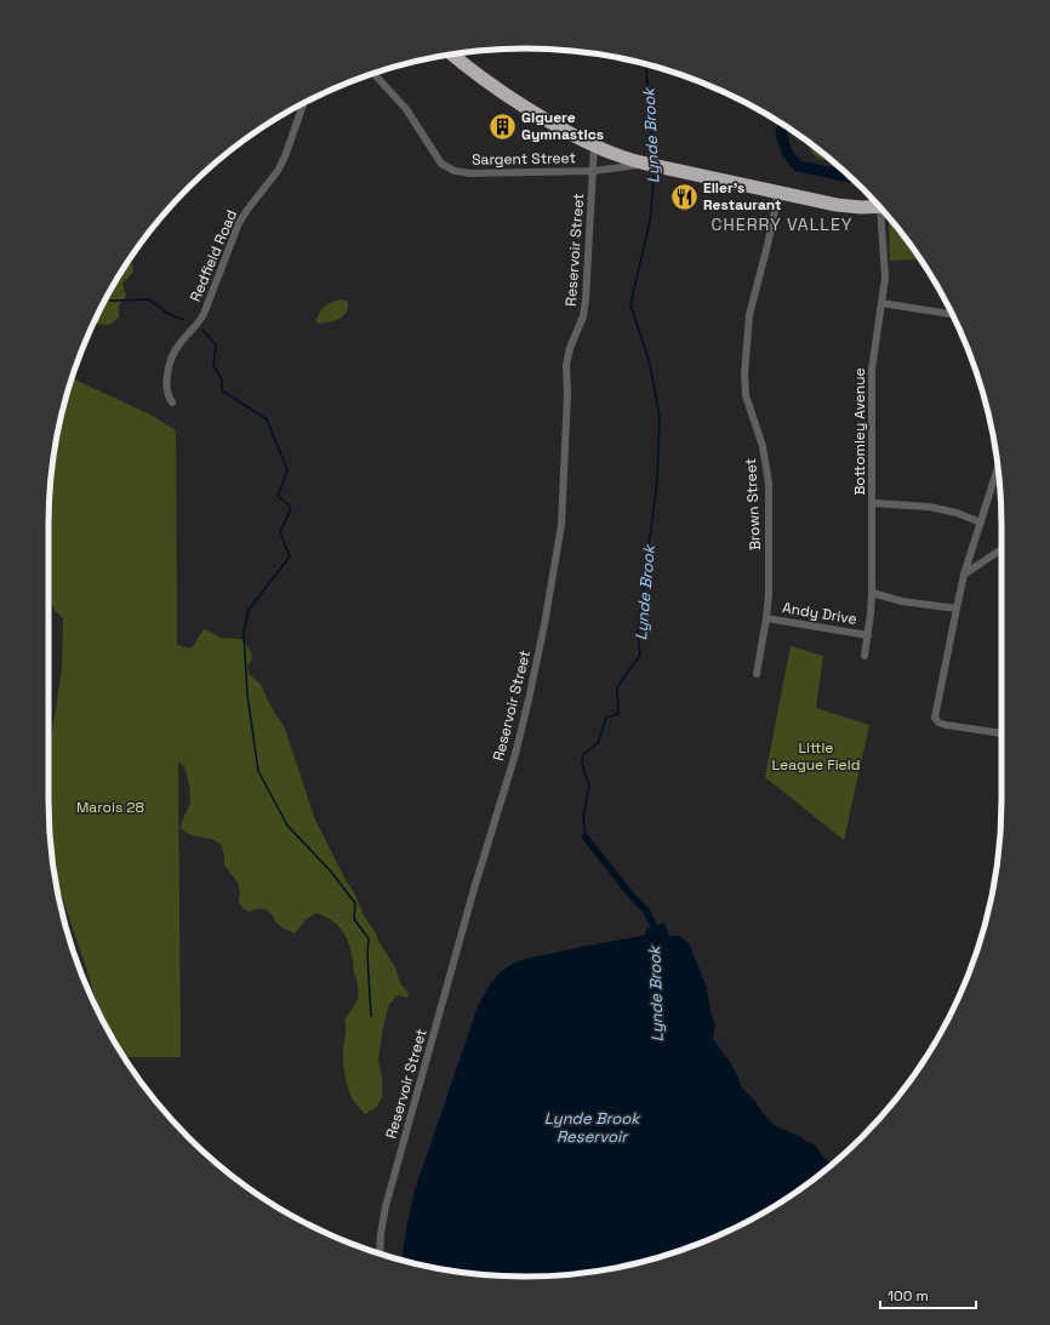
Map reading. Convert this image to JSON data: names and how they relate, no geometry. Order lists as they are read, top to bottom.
{
  "streets": {
    "street": [
      "Sargent Street",
      "Reservoir Street",
      "Redfield Road",
      "Bottomley Avenue",
      "Brown Street",
      "Andy Drive"
    ]
  },
  "crossings": [
    ["Sargent Street", "Reservoir Street"],
    ["Bottomley Avenue", "Andy Drive"],
    ["Brown Street", "Andy Drive"]
  ],
  "districts": ["CHERRY VALLEY"],
  "water": ["Lynde Brook", "Lynde Brook Reservoir"],
  "parks": ["Little League Field", "Marois 28"],
  "places": {
    "building": ["Giguere Gymnastics"],
    "restaurant": ["Eller's Restaurant"]
  },
  "scale_bar": "100 m"
}
